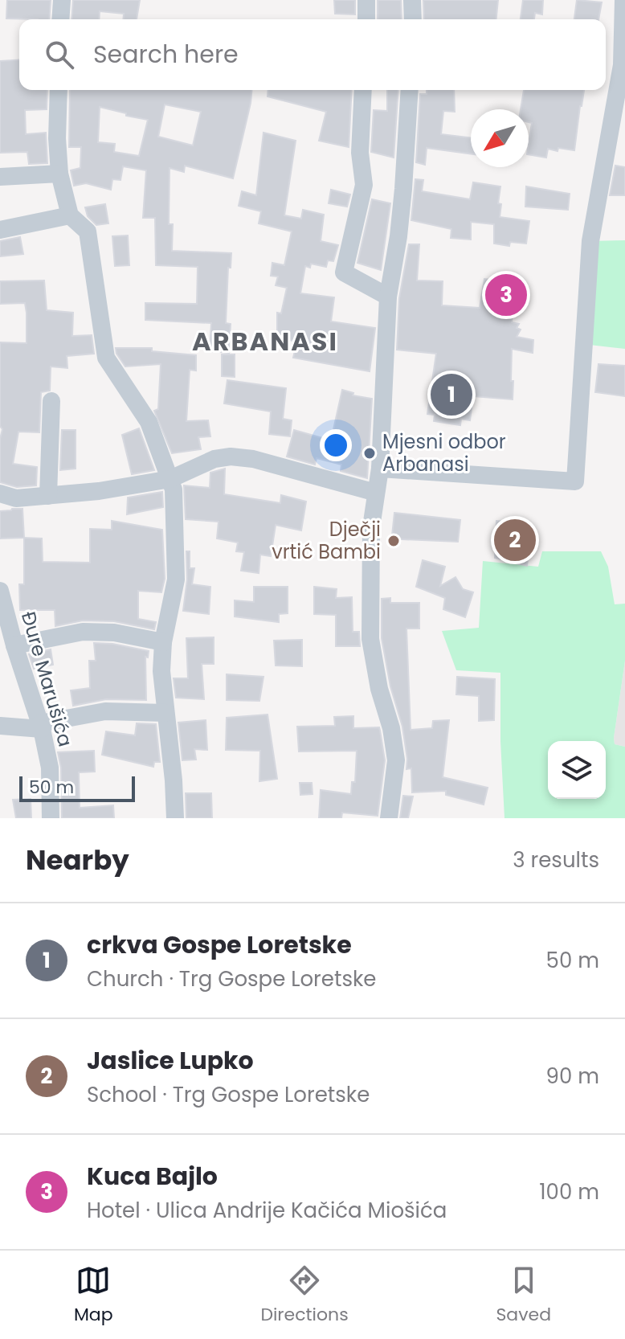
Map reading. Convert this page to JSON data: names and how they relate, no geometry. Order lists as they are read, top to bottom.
{
  "streets": {
    "street": ["Đure Marušića"]
  },
  "districts": ["ARBANASI"],
  "places": ["Mjesni odbor Arbanasi", "Dječji vrtić Bambi"],
  "scale_bar": "50 m",
  "north": "bottom left",
  "page": {
    "search": "Search here",
    "pins": ["3", "1", "2"],
    "scale": "50 m",
    "heading": ["Nearby", "3 results"],
    "list": [
      {
        "mark": "1",
        "name": "crkva Gospe Loretske",
        "note": "Church · Trg Gospe Loretske",
        "value": "50 m"
      },
      {
        "mark": "2",
        "name": "Jaslice Lupko",
        "note": "School · Trg Gospe Loretske",
        "value": "90 m"
      },
      {
        "mark": "3",
        "name": "Kuca Bajlo",
        "note": "Hotel · Ulica Andrije Kačića Miošića",
        "value": "100 m"
      }
    ],
    "nav": ["Map", "Directions", "Saved"]
  }
}
